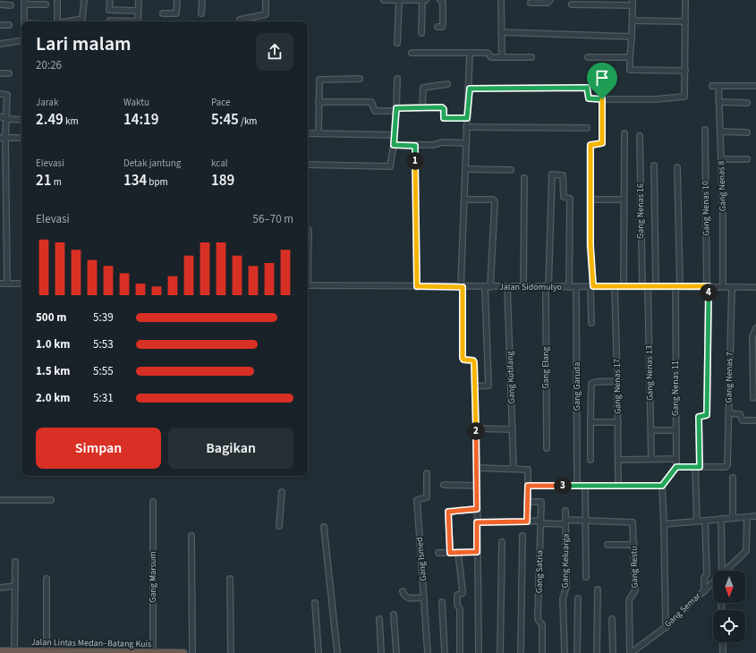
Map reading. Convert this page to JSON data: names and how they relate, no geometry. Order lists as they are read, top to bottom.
{
  "streets": {
    "highway": ["Jalan Lintas Medan–Batang Kuis"],
    "street": [
      "Gang Nenas 8",
      "Gang Nenas 10",
      "Gang Nenas 16",
      "Jalan Sidomulyo",
      "Gang Elang",
      "Gang Nenas 13",
      "Gang Kutilang",
      "Gang Nenas 7",
      "Gang Garuda",
      "Gang Nenas 17",
      "Gang Nenas 11",
      "Gang Ismed",
      "Gang Keluarga",
      "Gang Restu",
      "Gang Satria",
      "Gang Marsum",
      "Gang Semar"
    ]
  },
  "crossings": [
    ["Gang Nenas 8", "Jalan Sidomulyo"],
    ["Gang Nenas 10", "Jalan Sidomulyo"],
    ["Gang Nenas 10", "Gang Nenas 7"],
    ["Gang Nenas 16", "Jalan Sidomulyo"],
    ["Jalan Sidomulyo", "Gang Elang"],
    ["Jalan Sidomulyo", "Gang Nenas 13"],
    ["Jalan Sidomulyo", "Gang Kutilang"],
    ["Jalan Sidomulyo", "Gang Nenas 7"],
    ["Jalan Sidomulyo", "Gang Garuda"],
    ["Jalan Sidomulyo", "Gang Nenas 17"],
    ["Jalan Sidomulyo", "Gang Nenas 11"],
    ["Gang Restu", "Gang Semar"],
    ["Gang Marsum", "Jalan Lintas Medan–Batang Kuis"]
  ],
  "north": "bottom",
  "page": {
    "heading": ["Lari malam", "20:26"],
    "stats": [
      ["Jarak", "2.49 km"],
      ["Waktu", "14:19"],
      ["Pace", "5:45 /km"],
      ["Elevasi", "21 m"],
      ["Detak jantung", "134 bpm"],
      ["kcal", "189"]
    ],
    "pins": [
      "1",
      "4",
      "2",
      "3"
    ],
    "chart": ["Elevasi", "56–70 m"],
    "list": [
      {
        "name": "500 m",
        "note": "5:39"
      },
      {
        "name": "1.0 km",
        "note": "5:53"
      },
      {
        "name": "1.5 km",
        "note": "5:55"
      },
      {
        "name": "2.0 km",
        "note": "5:31"
      }
    ],
    "buttons": ["Simpan", "Bagikan"]
  }
}
